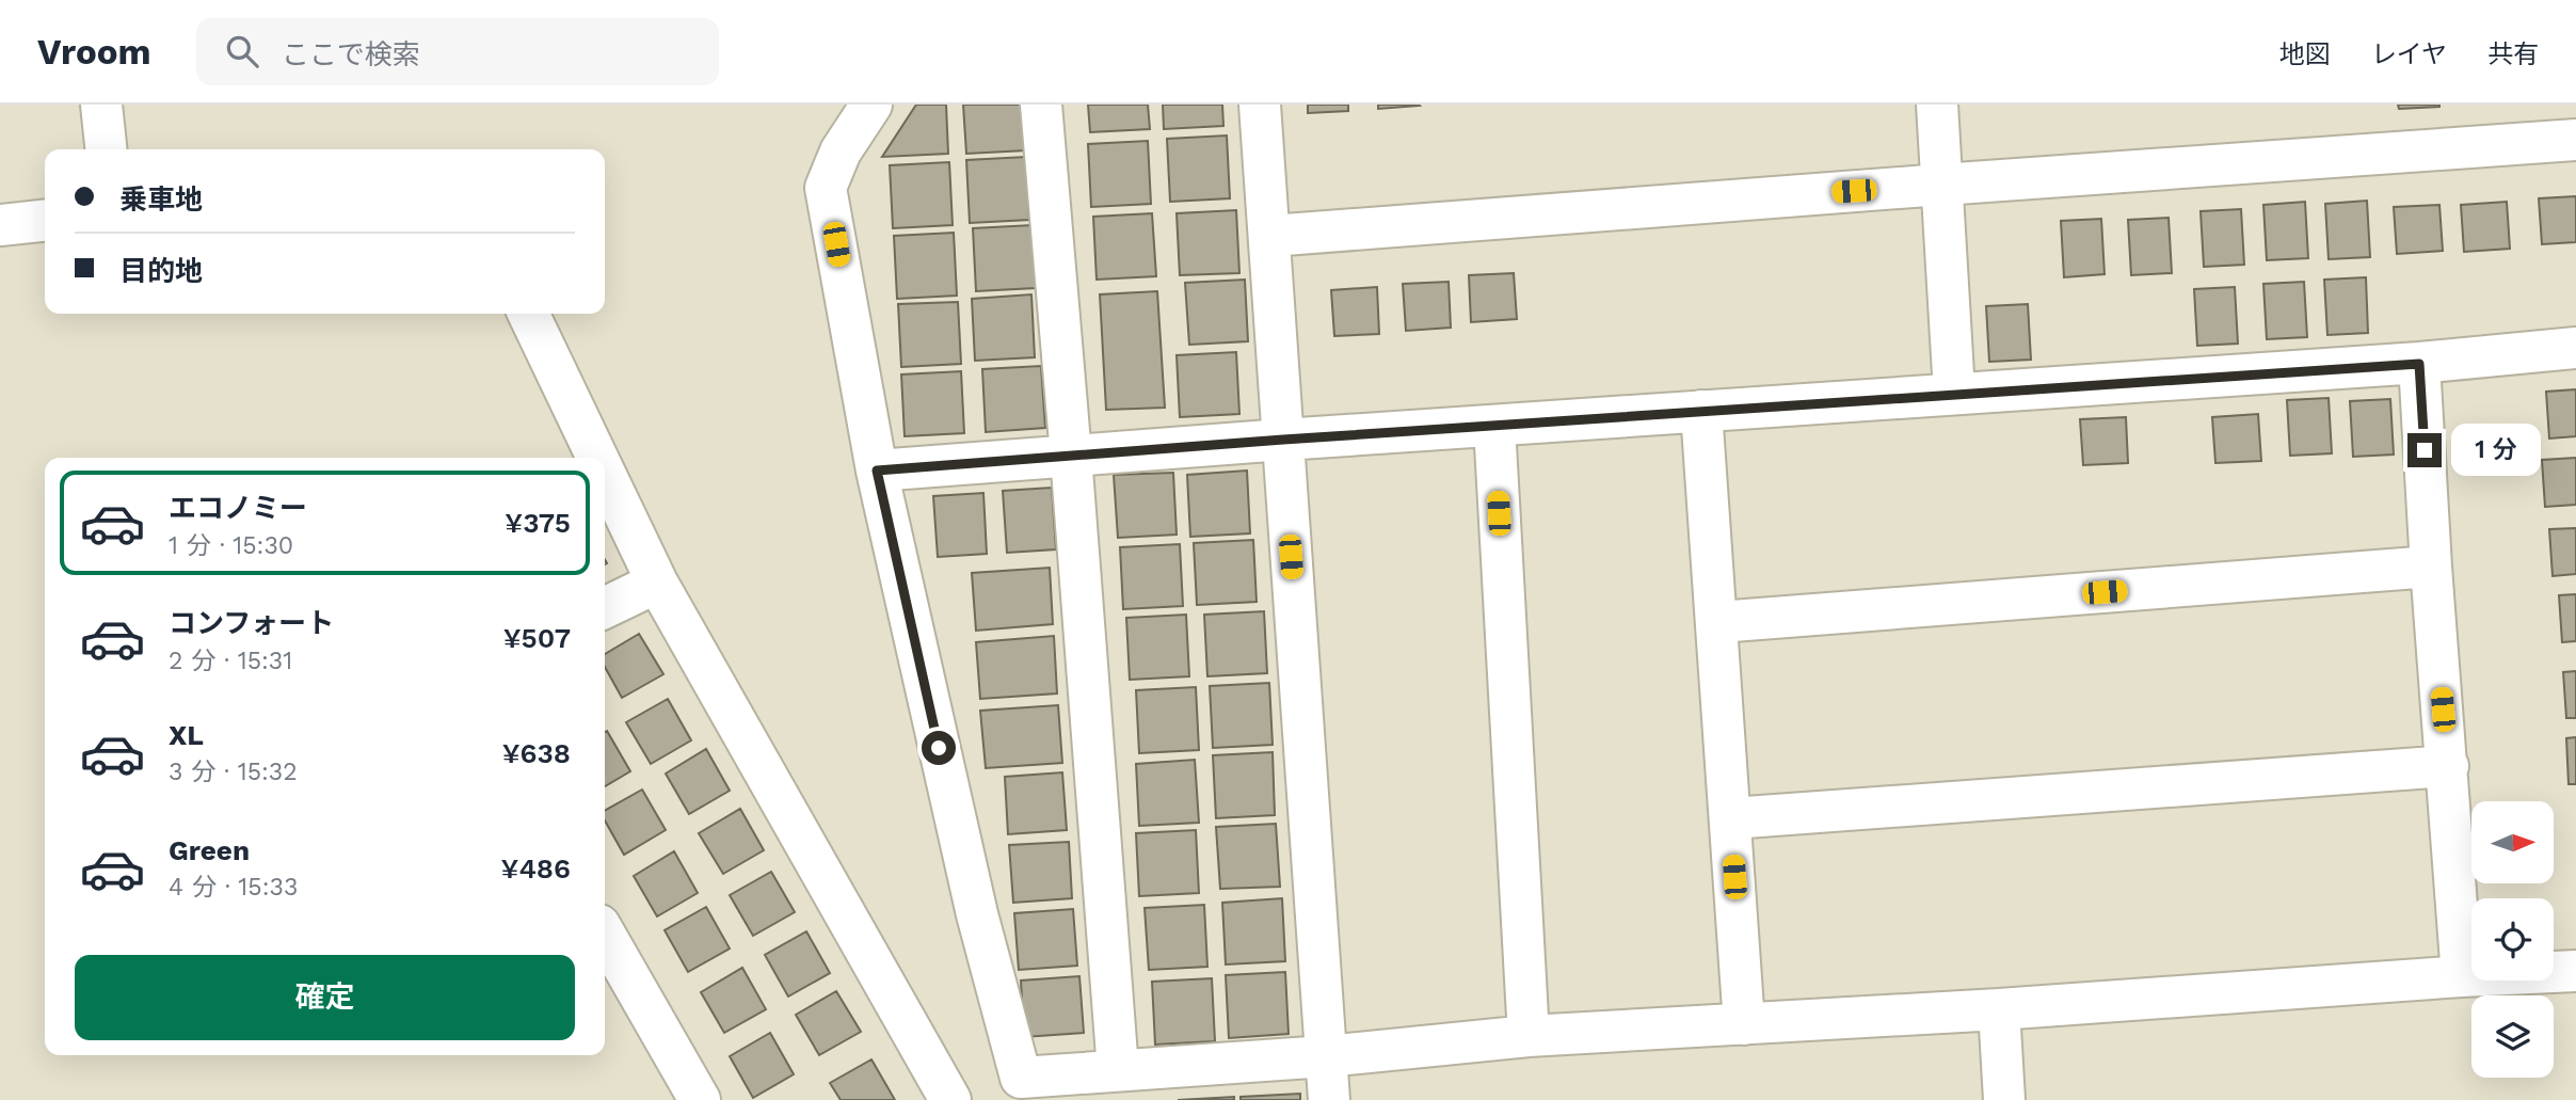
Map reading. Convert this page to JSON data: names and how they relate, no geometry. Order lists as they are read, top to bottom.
{
  "north": "right",
  "page": {
    "header": "Vroom",
    "search": "ここで検索",
    "nav": ["地図", "レイヤ", "共有"],
    "banner": ["乗車地", "目的地"],
    "bubble": "1 分",
    "list": [
      {
        "name": "エコノミー",
        "note": "1 分 · 15:30",
        "value": "¥375"
      },
      {
        "name": "コンフォート",
        "note": "2 分 · 15:31",
        "value": "¥507"
      },
      {
        "name": "XL",
        "note": "3 分 · 15:32",
        "value": "¥638"
      },
      {
        "name": "Green",
        "note": "4 分 · 15:33",
        "value": "¥486"
      }
    ],
    "buttons": "確定"
  }
}
